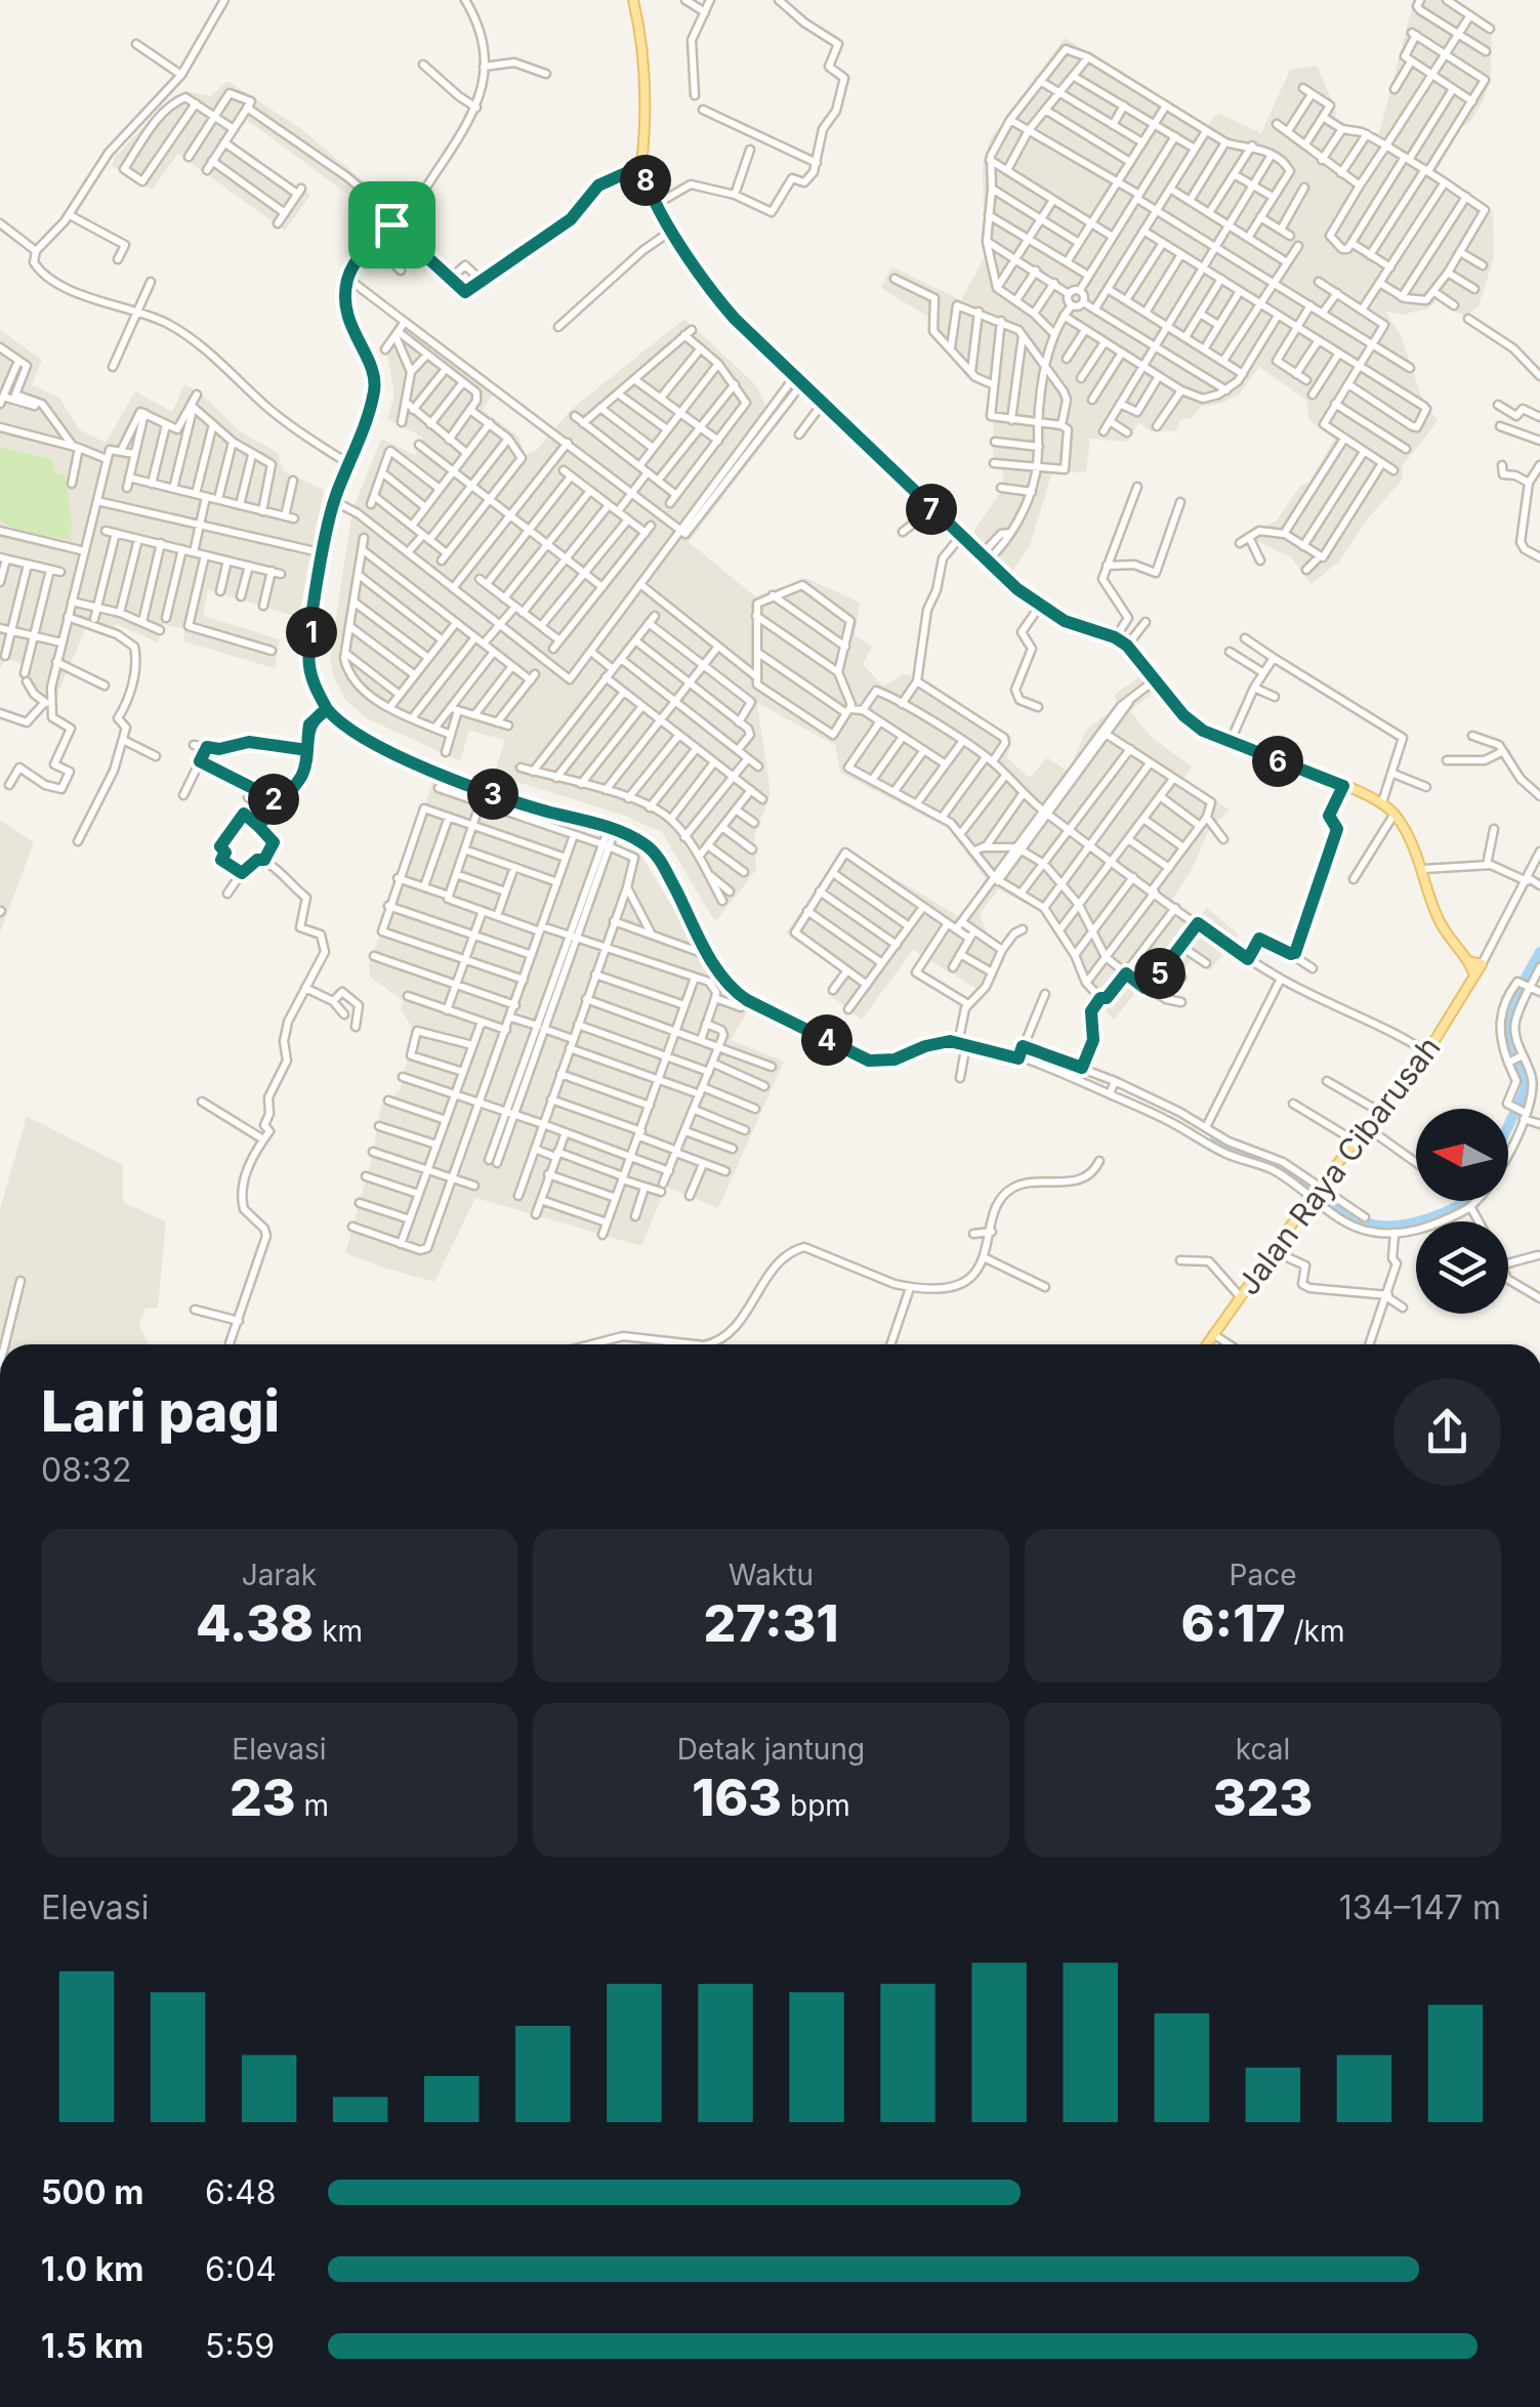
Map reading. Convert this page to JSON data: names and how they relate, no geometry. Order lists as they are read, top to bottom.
{
  "streets": {
    "main road": ["Jalan Raya Cibarusah"]
  },
  "north": "left",
  "page": {
    "pins": [
      "8",
      "7",
      "1",
      "6",
      "3",
      "2",
      "5",
      "4"
    ],
    "heading": ["Lari pagi", "08:32"],
    "stats": [
      ["Jarak", "4.38 km"],
      ["Waktu", "27:31"],
      ["Pace", "6:17 /km"],
      ["Elevasi", "23 m"],
      ["Detak jantung", "163 bpm"],
      ["kcal", "323"]
    ],
    "chart": ["Elevasi", "134–147 m"],
    "list": [
      {
        "name": "500 m",
        "note": "6:48"
      },
      {
        "name": "1.0 km",
        "note": "6:04"
      },
      {
        "name": "1.5 km",
        "note": "5:59"
      }
    ]
  }
}
